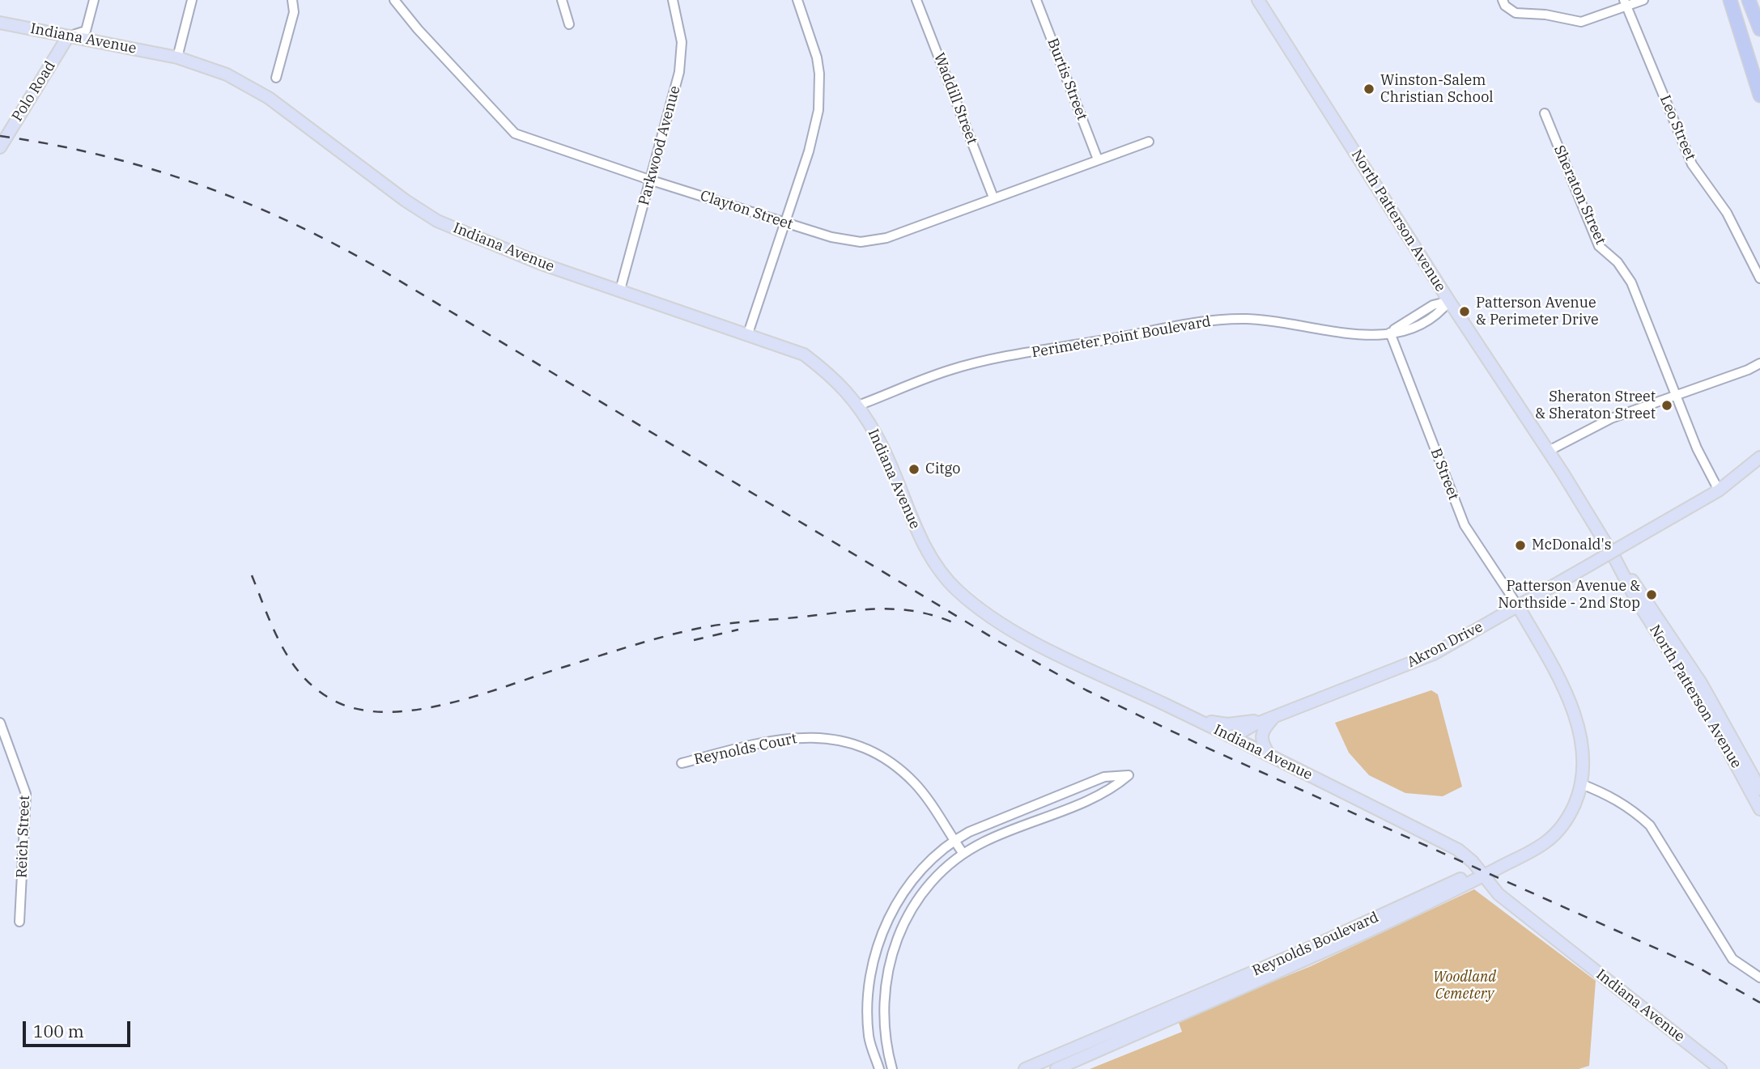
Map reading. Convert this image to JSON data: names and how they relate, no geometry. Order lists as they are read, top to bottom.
{
  "streets": {
    "main road": [
      "Indiana Avenue",
      "Polo Road",
      "North Patterson Avenue",
      "Akron Drive",
      "Reynolds Boulevard"
    ],
    "street": [
      "Burtis Street",
      "Waddill Street",
      "Leo Street",
      "Parkwood Avenue",
      "Sheraton Street",
      "Clayton Street",
      "Perimeter Point Boulevard",
      "B Street",
      "Reynolds Court",
      "Reich Street"
    ]
  },
  "crossings": [
    ["Indiana Avenue", "Polo Road"],
    ["Indiana Avenue", "Parkwood Avenue"],
    ["Indiana Avenue", "Perimeter Point Boulevard"],
    ["Indiana Avenue", "Akron Drive"],
    ["Indiana Avenue", "Reynolds Boulevard"],
    ["Burtis Street", "Clayton Street"],
    ["Waddill Street", "Clayton Street"],
    ["Parkwood Avenue", "Clayton Street"],
    ["Sheraton Street", "Akron Drive"],
    ["North Patterson Avenue", "Perimeter Point Boulevard"],
    ["Perimeter Point Boulevard", "B Street"],
    ["B Street", "Akron Drive"],
    ["B Street", "Reynolds Boulevard"],
    ["Akron Drive", "Reynolds Boulevard"]
  ],
  "parks": ["Woodland Cemetery"],
  "places": [
    "Winston-Salem Christian School",
    "Patterson Avenue & Perimeter Drive",
    "Sheraton Street & Sheraton Street",
    "Citgo",
    "McDonald's",
    "Patterson Avenue & Northside - 2nd Stop"
  ],
  "scale_bar": "100 m"
}
